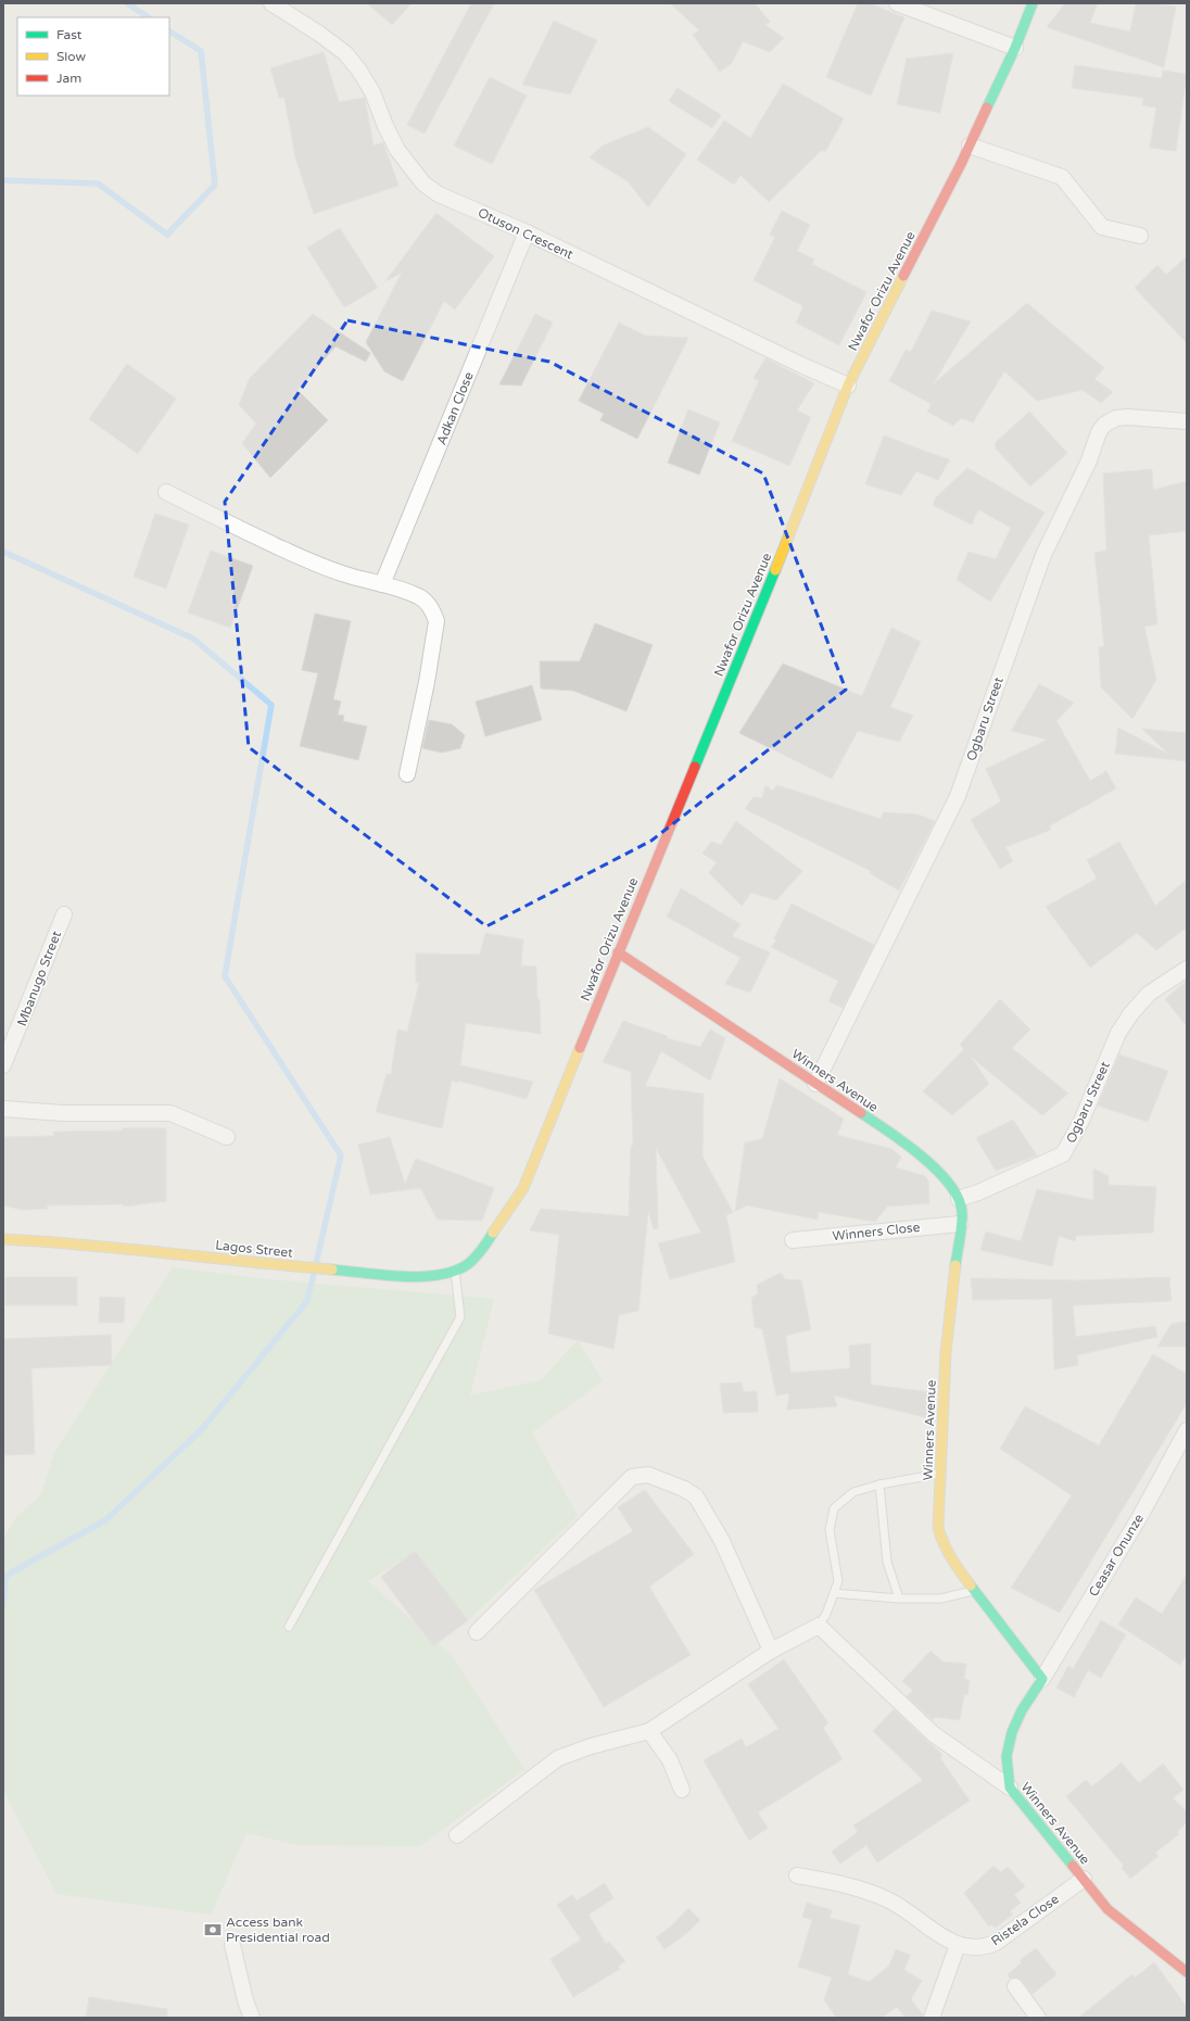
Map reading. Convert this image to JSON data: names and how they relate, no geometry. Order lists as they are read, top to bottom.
{
  "streets": {
    "street": [
      "Otuson Crescent",
      "Nwafor Orizu Avenue",
      "Adkan Close",
      "Ogbaru Street",
      "Mbanugo Street",
      "Winners Avenue",
      "Winners Close",
      "Lagos Street",
      "Ceasar Onunze",
      "Ristela Close"
    ]
  },
  "crossings": [
    ["Otuson Crescent", "Nwafor Orizu Avenue"],
    ["Otuson Crescent", "Adkan Close"],
    ["Nwafor Orizu Avenue", "Winners Avenue"],
    ["Nwafor Orizu Avenue", "Lagos Street"],
    ["Ogbaru Street", "Winners Avenue"],
    ["Winners Avenue", "Winners Close"],
    ["Winners Avenue", "Ceasar Onunze"],
    ["Winners Avenue", "Ristela Close"]
  ],
  "places": {
    "bank": ["Access bank Presidential road"]
  },
  "legend": ["Fast", "Slow", "Jam"]
}
